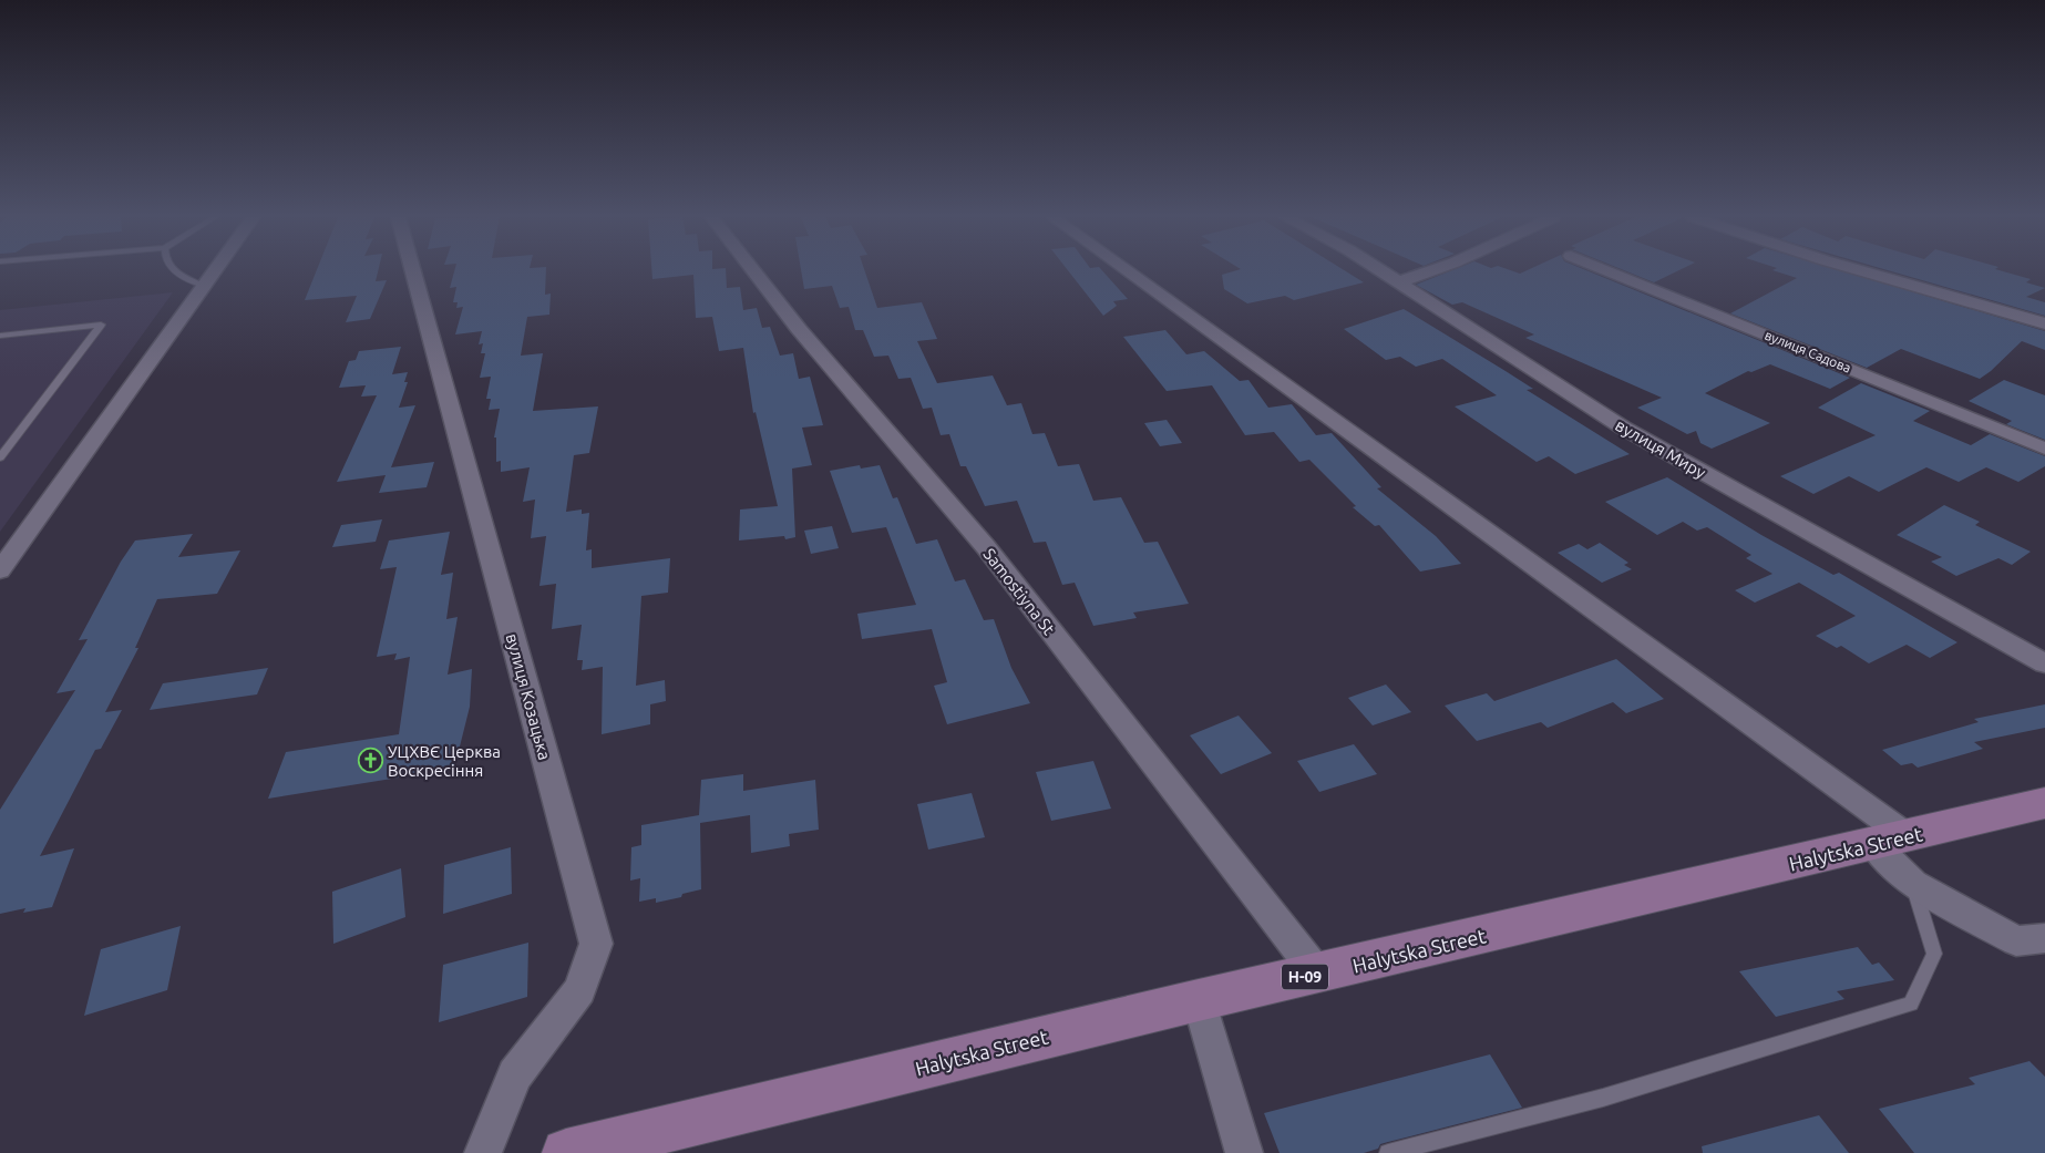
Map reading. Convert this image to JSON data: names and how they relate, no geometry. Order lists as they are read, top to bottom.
{
  "streets": {
    "main road": ["Halytska Street", "Н-09"],
    "street": [
      "вулиця Садова",
      "вулиця Миру",
      "Samostiyna St",
      "вулиця Козацька"
    ]
  },
  "crossings": [
    ["Samostiyna St", "Halytska Street"]
  ],
  "places": {
    "church": ["УЦХВЄ Церква Воскресіння"]
  }
}
